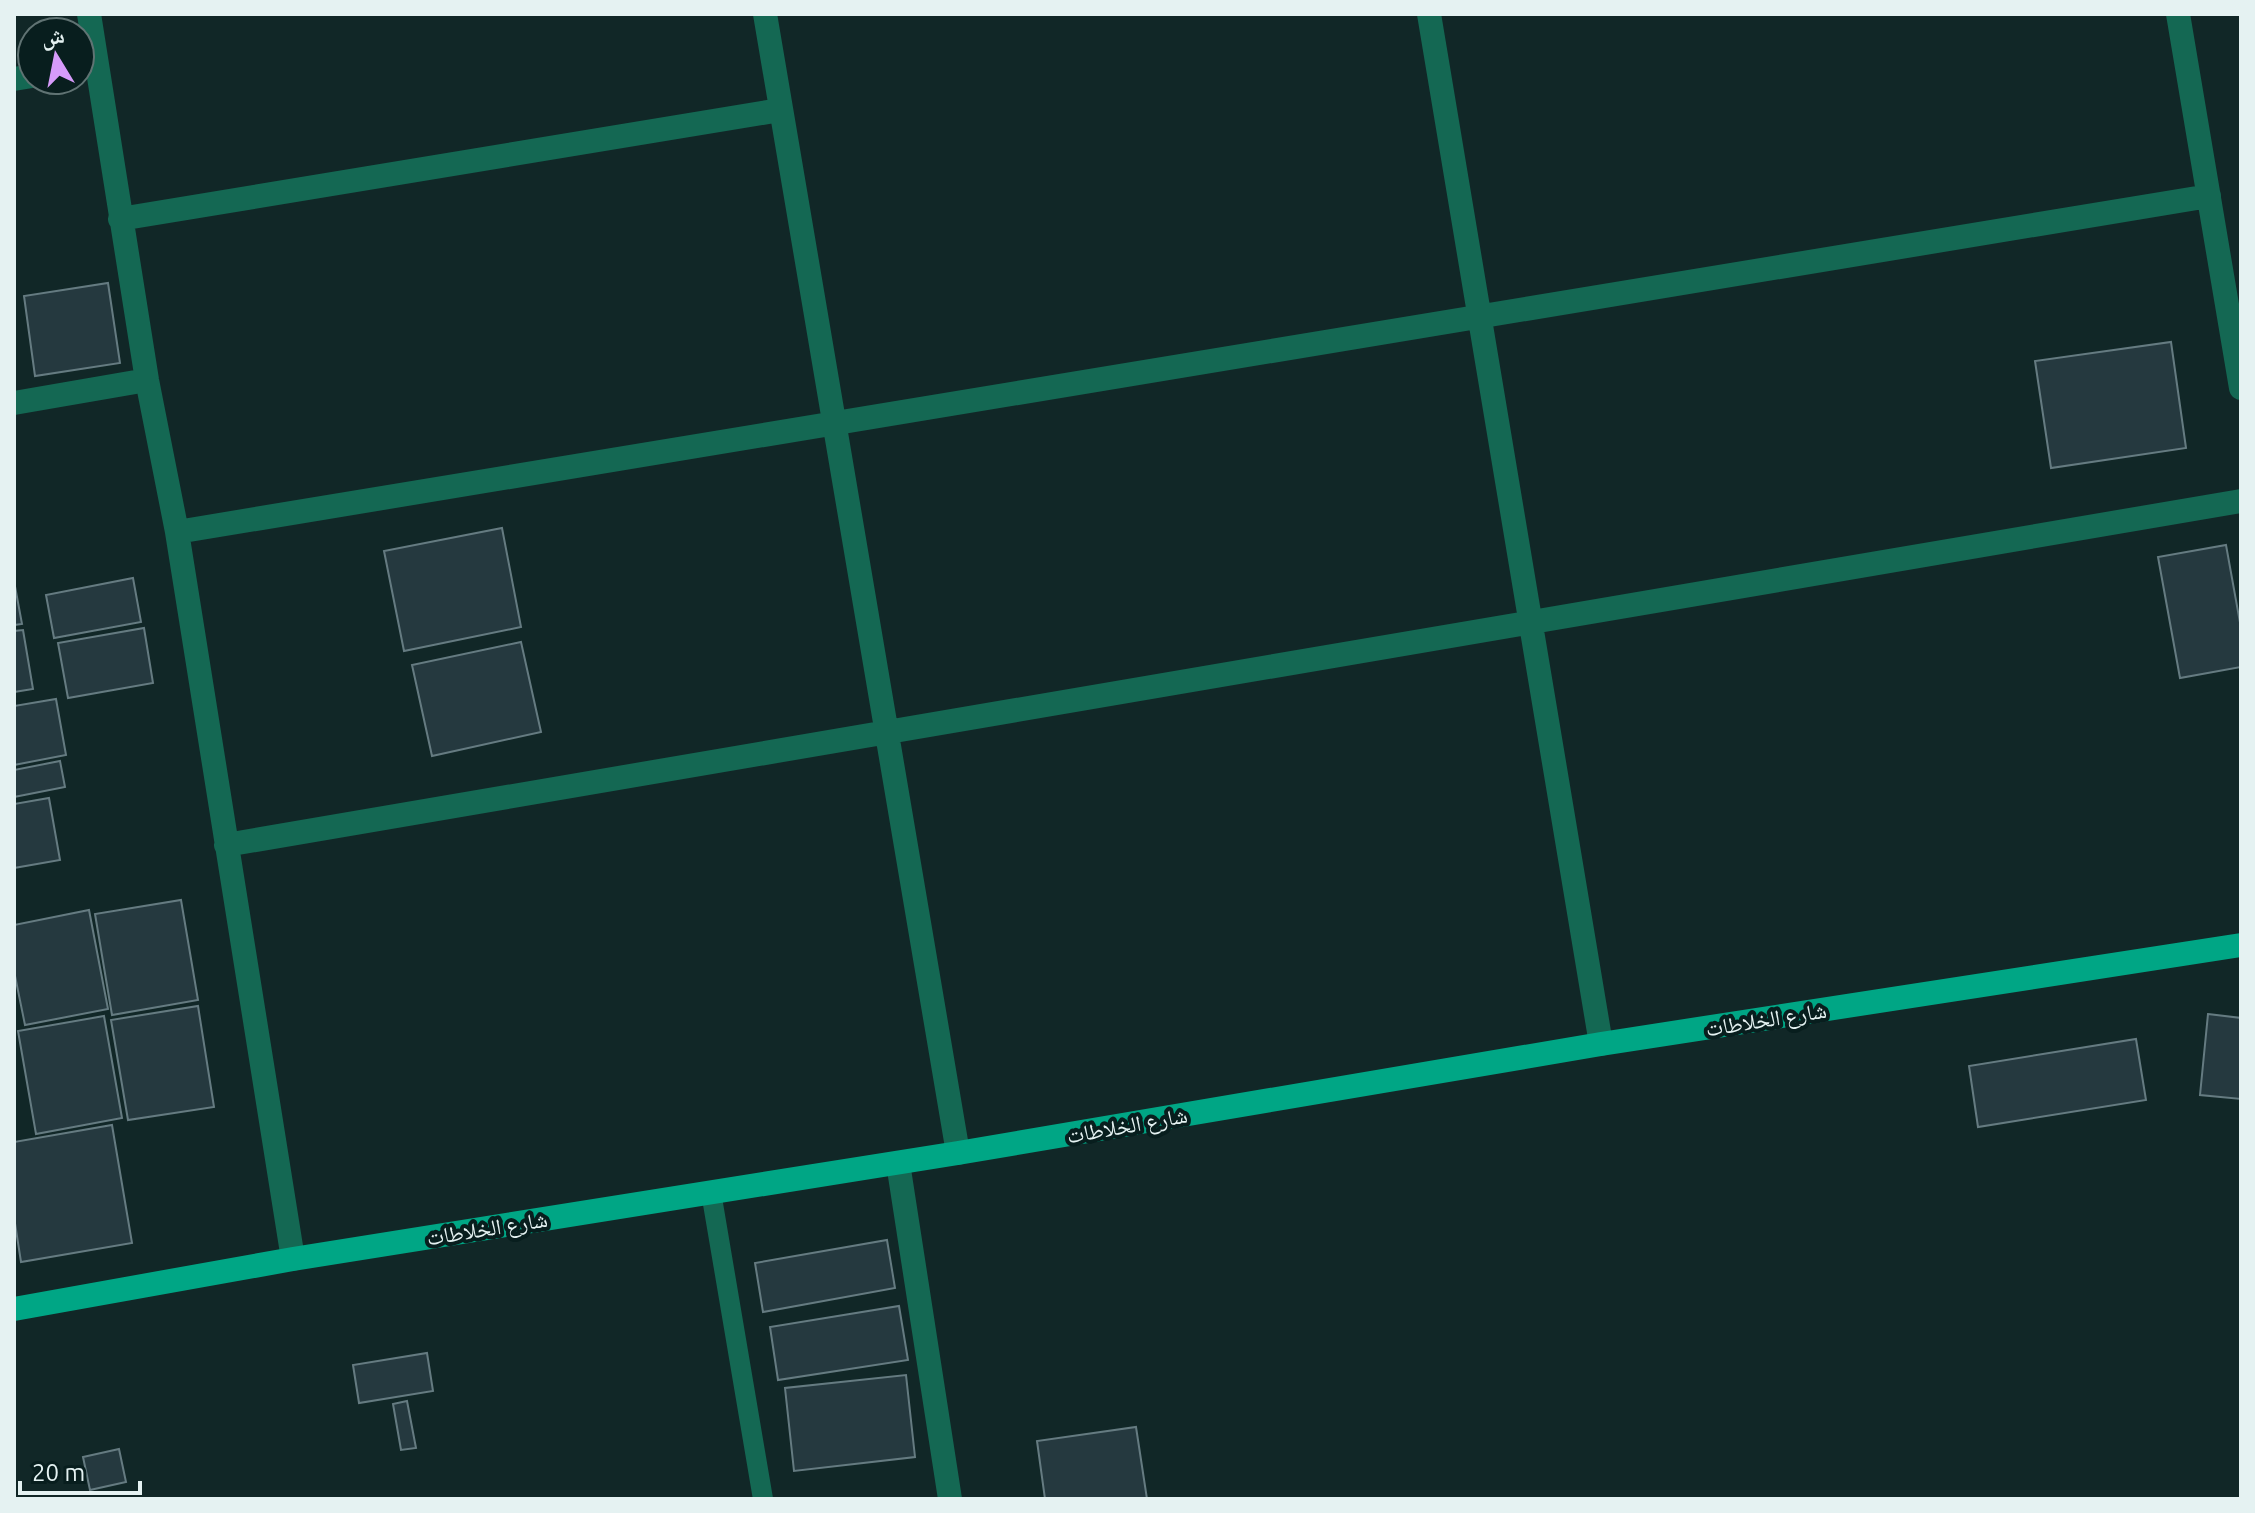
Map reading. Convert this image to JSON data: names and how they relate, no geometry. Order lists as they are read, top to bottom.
{
  "streets": {
    "main road": ["شارع الخلاطات"]
  },
  "scale_bar": "20 m",
  "north": "top"
}
